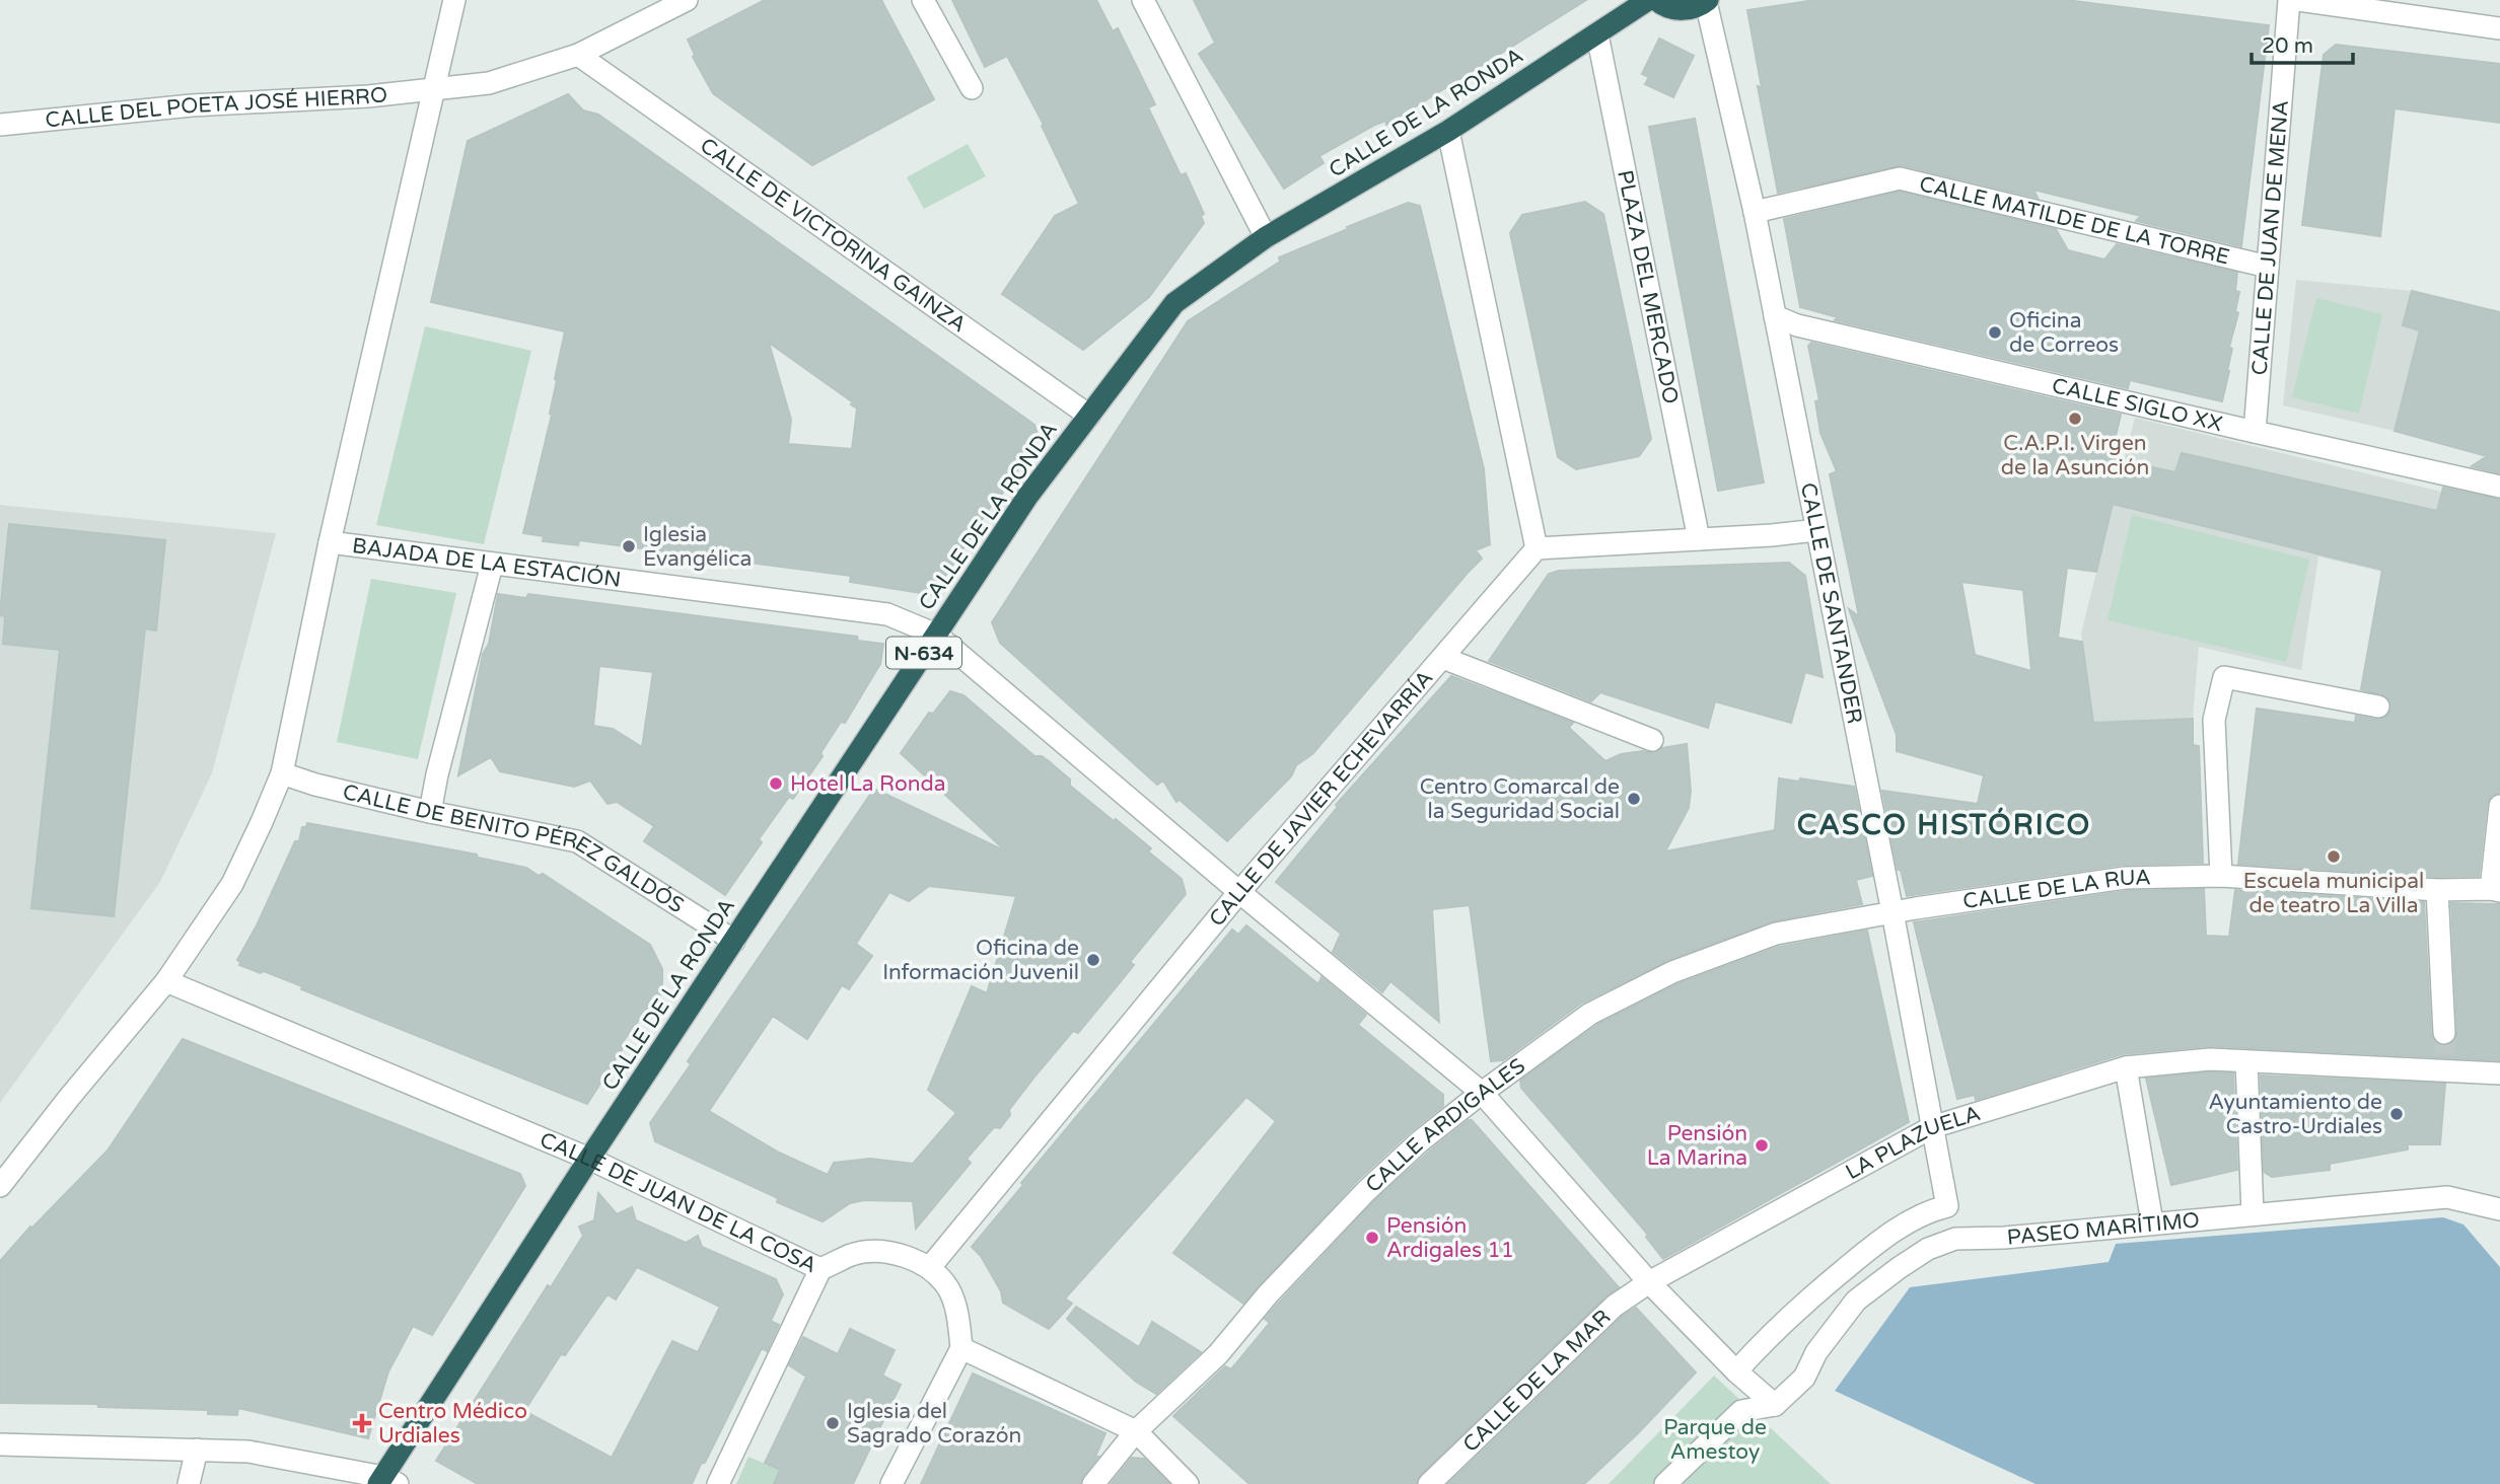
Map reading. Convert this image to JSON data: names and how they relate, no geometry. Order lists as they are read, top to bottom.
{
  "streets": {
    "highway": ["CALLE DE LA RONDA", "N-634"],
    "street": [
      "CALLE DEL POETA JOSÉ HIERRO",
      "CALLE MATILDE DE LA TORRE",
      "CALLE DE VICTORINA GAINZA",
      "CALLE DE JUAN DE MENA",
      "PLAZA DEL MERCADO",
      "CALLE SIGLO XX",
      "BAJADA DE LA ESTACIÓN",
      "CALLE DE SANTANDER",
      "CALLE DE JAVIER ECHEVARRÍA",
      "CALLE DE BENITO PÉREZ GALDÓS",
      "CALLE DE LA RUA",
      "CALLE ARDIGALES",
      "LA PLAZUELA",
      "CALLE DE JUAN DE LA COSA",
      "PASEO MARÍTIMO",
      "CALLE DE LA MAR"
    ]
  },
  "crossings": [
    ["CALLE DEL POETA JOSÉ HIERRO", "CALLE DE VICTORINA GAINZA"],
    ["CALLE DE LA RONDA", "CALLE DE VICTORINA GAINZA"],
    ["CALLE DE LA RONDA", "PLAZA DEL MERCADO"],
    ["CALLE DE LA RONDA", "BAJADA DE LA ESTACIÓN"],
    ["CALLE DE LA RONDA", "CALLE DE BENITO PÉREZ GALDÓS"],
    ["CALLE DE LA RONDA", "CALLE DE JUAN DE LA COSA"],
    ["CALLE MATILDE DE LA TORRE", "CALLE DE JUAN DE MENA"],
    ["CALLE MATILDE DE LA TORRE", "CALLE DE SANTANDER"],
    ["CALLE DE JUAN DE MENA", "CALLE SIGLO XX"],
    ["CALLE SIGLO XX", "CALLE DE SANTANDER"],
    ["BAJADA DE LA ESTACIÓN", "CALLE DE SANTANDER"],
    ["BAJADA DE LA ESTACIÓN", "CALLE DE JAVIER ECHEVARRÍA"],
    ["BAJADA DE LA ESTACIÓN", "CALLE ARDIGALES"],
    ["BAJADA DE LA ESTACIÓN", "LA PLAZUELA"],
    ["BAJADA DE LA ESTACIÓN", "PASEO MARÍTIMO"],
    ["BAJADA DE LA ESTACIÓN", "CALLE DE LA MAR"],
    ["CALLE DE SANTANDER", "CALLE DE LA RUA"],
    ["CALLE DE SANTANDER", "CALLE ARDIGALES"],
    ["CALLE DE SANTANDER", "LA PLAZUELA"],
    ["CALLE DE JAVIER ECHEVARRÍA", "CALLE DE JUAN DE LA COSA"],
    ["CALLE DE LA RUA", "CALLE ARDIGALES"],
    ["LA PLAZUELA", "CALLE DE LA MAR"]
  ],
  "districts": ["CASCO HISTÓRICO"],
  "parks": ["Parque de Amestoy"],
  "places": {
    "other": [
      "Oficina de Correos",
      "C.A.P.I. Virgen de la Asunción",
      "Iglesia Evangélica",
      "Hotel La Ronda",
      "Centro Comarcal de la Seguridad Social",
      "Escuela municipal de teatro La Villa",
      "Oficina de Información Juvenil",
      "Ayuntamiento de Castro-Urdiales",
      "Pensión La Marina",
      "Pensión Ardigales 11",
      "Iglesia del Sagrado Corazón"
    ],
    "health": ["Centro Médico Urdiales"]
  },
  "scale_bar": "20 m"
}
